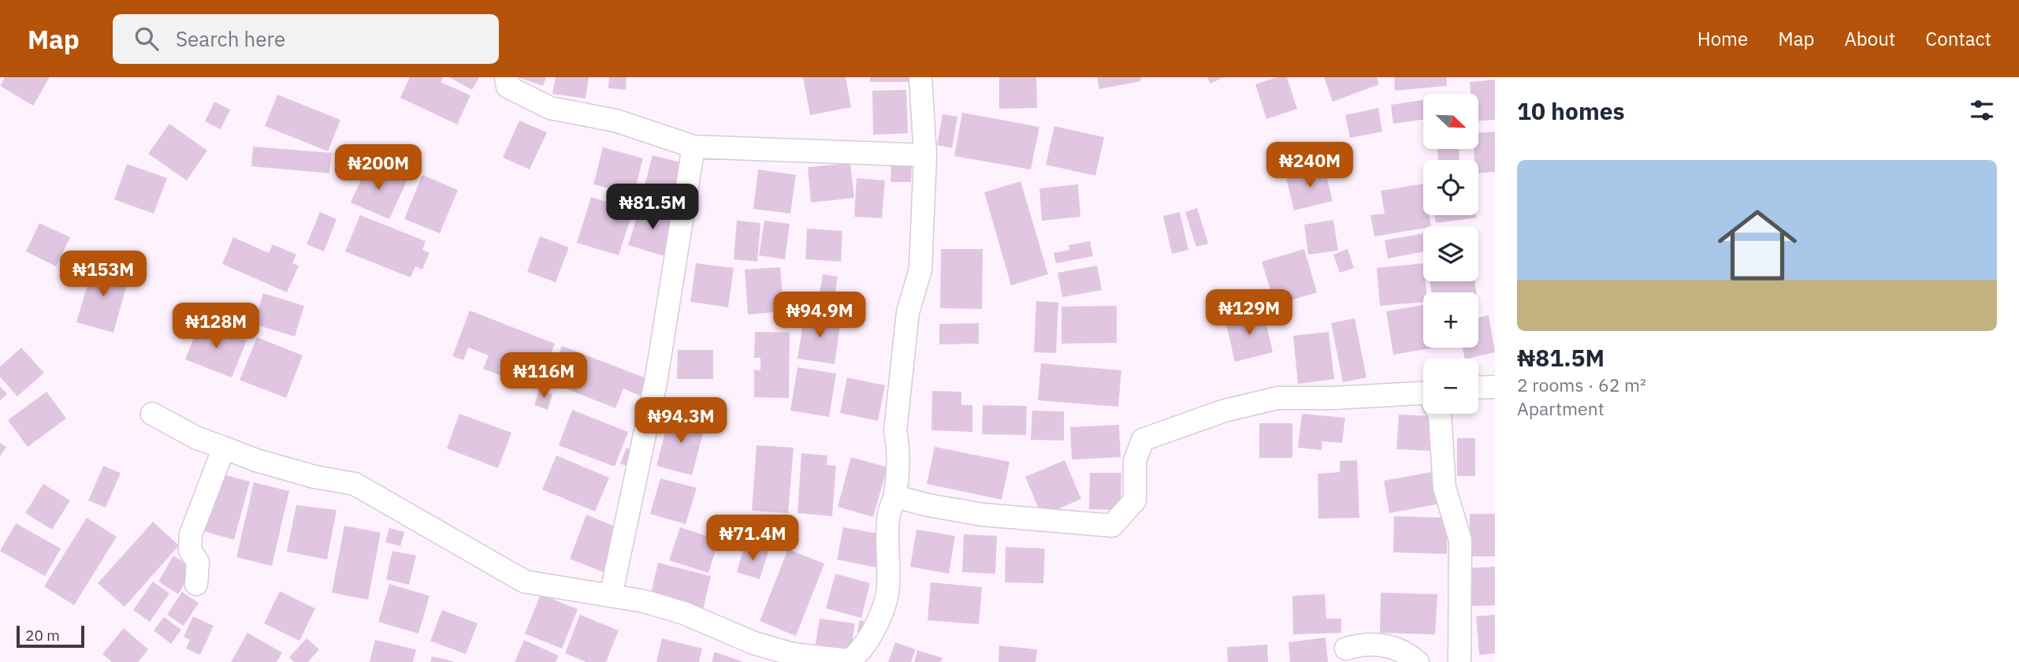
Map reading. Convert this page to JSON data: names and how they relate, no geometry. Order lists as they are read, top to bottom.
{
  "scale_bar": "20 m",
  "north": "bottom right",
  "page": {
    "header": "Map",
    "search": "Search here",
    "nav": [
      "Home",
      "Map",
      "About",
      "Contact"
    ],
    "heading": "10 homes",
    "map_buttons": ["+", "−"],
    "price": [
      "₦240M",
      "₦200M",
      "₦81.5M",
      "₦153M",
      "₦129M",
      "₦94.9M",
      "₦128M",
      "₦116M",
      "₦94.3M",
      "₦71.4M"
    ],
    "list": [
      {
        "name": "₦81.5M",
        "note": "2 rooms · 62 m² · Apartment"
      }
    ],
    "scale": "20 m"
  }
}
